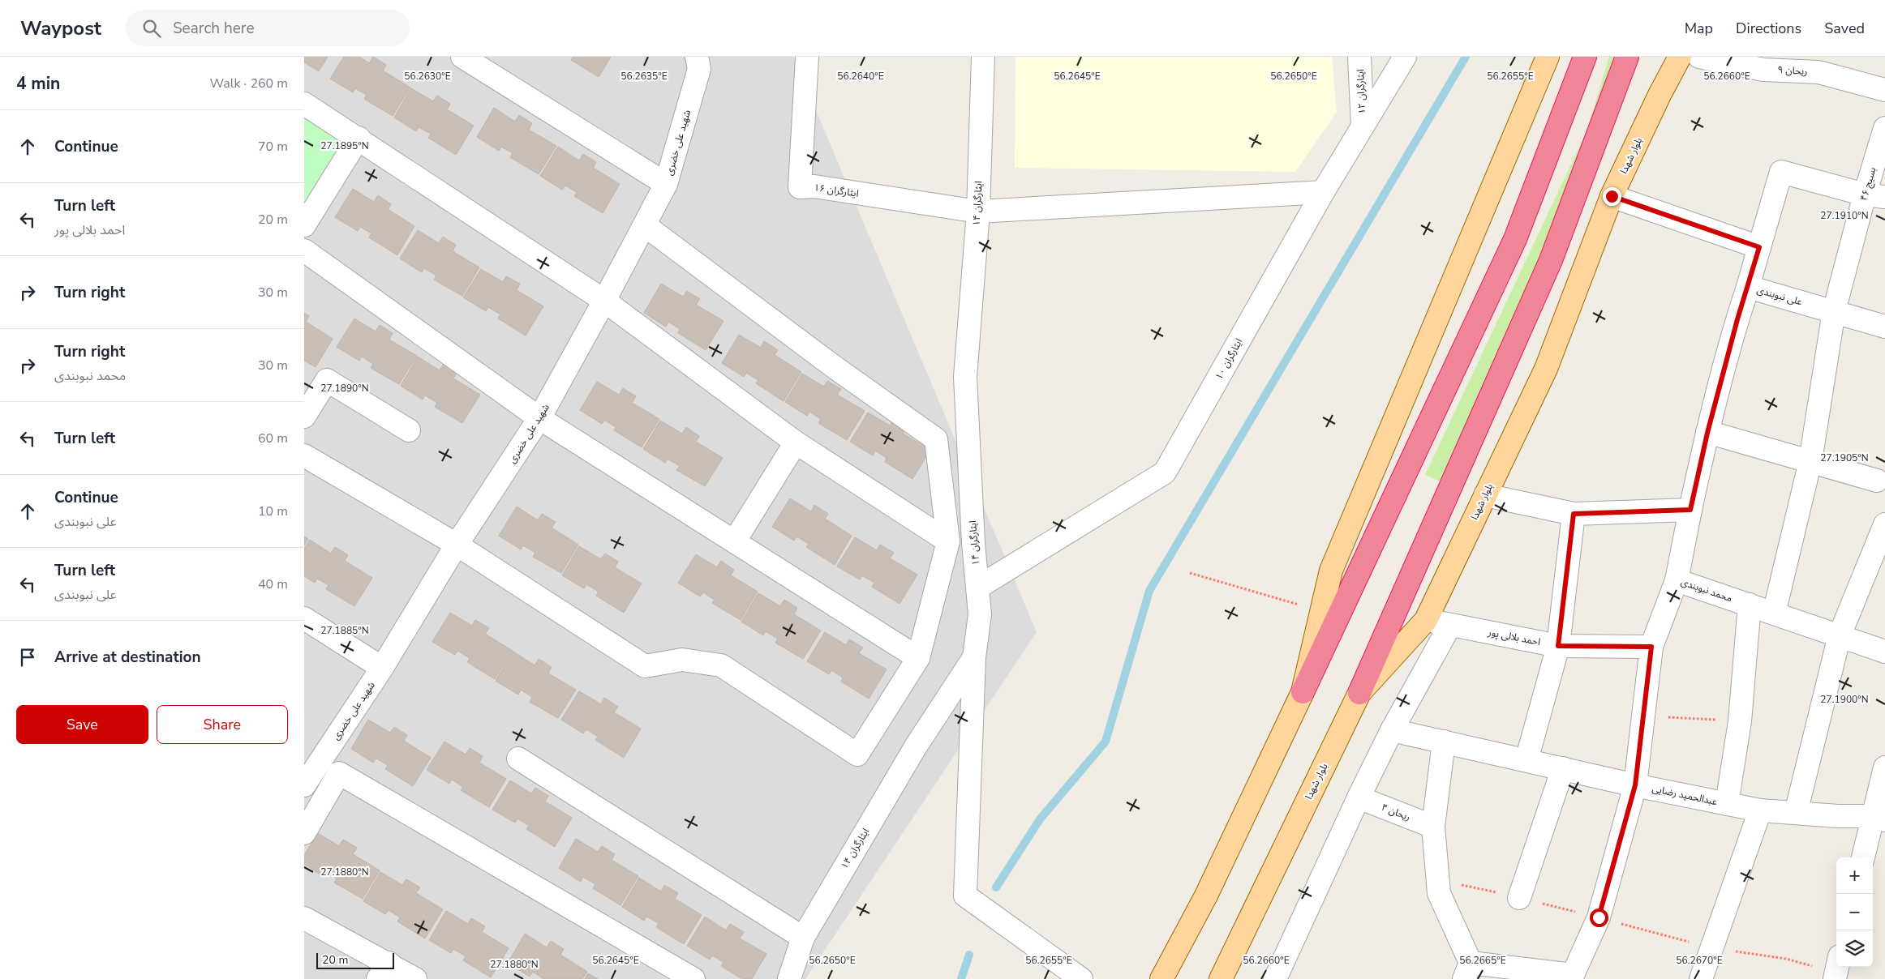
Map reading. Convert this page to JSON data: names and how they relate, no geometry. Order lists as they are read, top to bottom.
{
  "streets": {
    "main road": ["بلوار شهدا"],
    "street": [
      "ریحان ۹",
      "ایثارگران ۱۲",
      "شهید علی خضری",
      "بسیج ۴۶",
      "ایثارگران ۱۶",
      "ایثارگران ۱۴",
      "علی نبوبندی",
      "ایثارگران ۱۰",
      "محمد نبوبندی",
      "احمد بلالی پور",
      "عبدالحمید رضایی",
      "ریحان ۴"
    ]
  },
  "crossings": [
    ["ایثارگران ۱۲", "ایثارگران ۱۰"],
    ["بلوار شهدا", "احمد بلالی پور"],
    ["بسیج ۴۶", "علی نبوبندی"],
    ["بسیج ۴۶", "محمد نبوبندی"],
    ["ایثارگران ۱۶", "ایثارگران ۱۴"],
    ["ایثارگران ۱۴", "ایثارگران ۱۰"],
    ["علی نبوبندی", "محمد نبوبندی"]
  ],
  "scale_bar": "20 m",
  "page": {
    "header": "Waypost",
    "search": "Search here",
    "nav": ["Map", "Directions", "Saved"],
    "heading": ["4 min", "Walk · 260 m"],
    "list": [
      ["Continue", "70 m"],
      ["Turn left", "احمد بلالی پور", "20 m"],
      ["Turn right", "30 m"],
      ["Turn right", "محمد نبوبندی", "30 m"],
      ["Turn left", "60 m"],
      ["Continue", "علی نبوبندی", "10 m"],
      ["Turn left", "علی نبوبندی", "40 m"],
      "Arrive at destination"
    ],
    "buttons": ["Save", "Share"],
    "map_buttons": ["+", "−"],
    "scale": "20 m"
  },
  "coordinates": [
    "56.2630°E",
    "56.2635°E",
    "56.2640°E",
    "56.2645°E",
    "56.2650°E",
    "56.2655°E",
    "56.2660°E",
    "27.1895°N",
    "27.1910°N",
    "27.1890°N",
    "27.1905°N",
    "27.1885°N",
    "27.1900°N",
    "27.1880°N",
    "56.2665°E",
    "56.2670°E"
  ]
}
